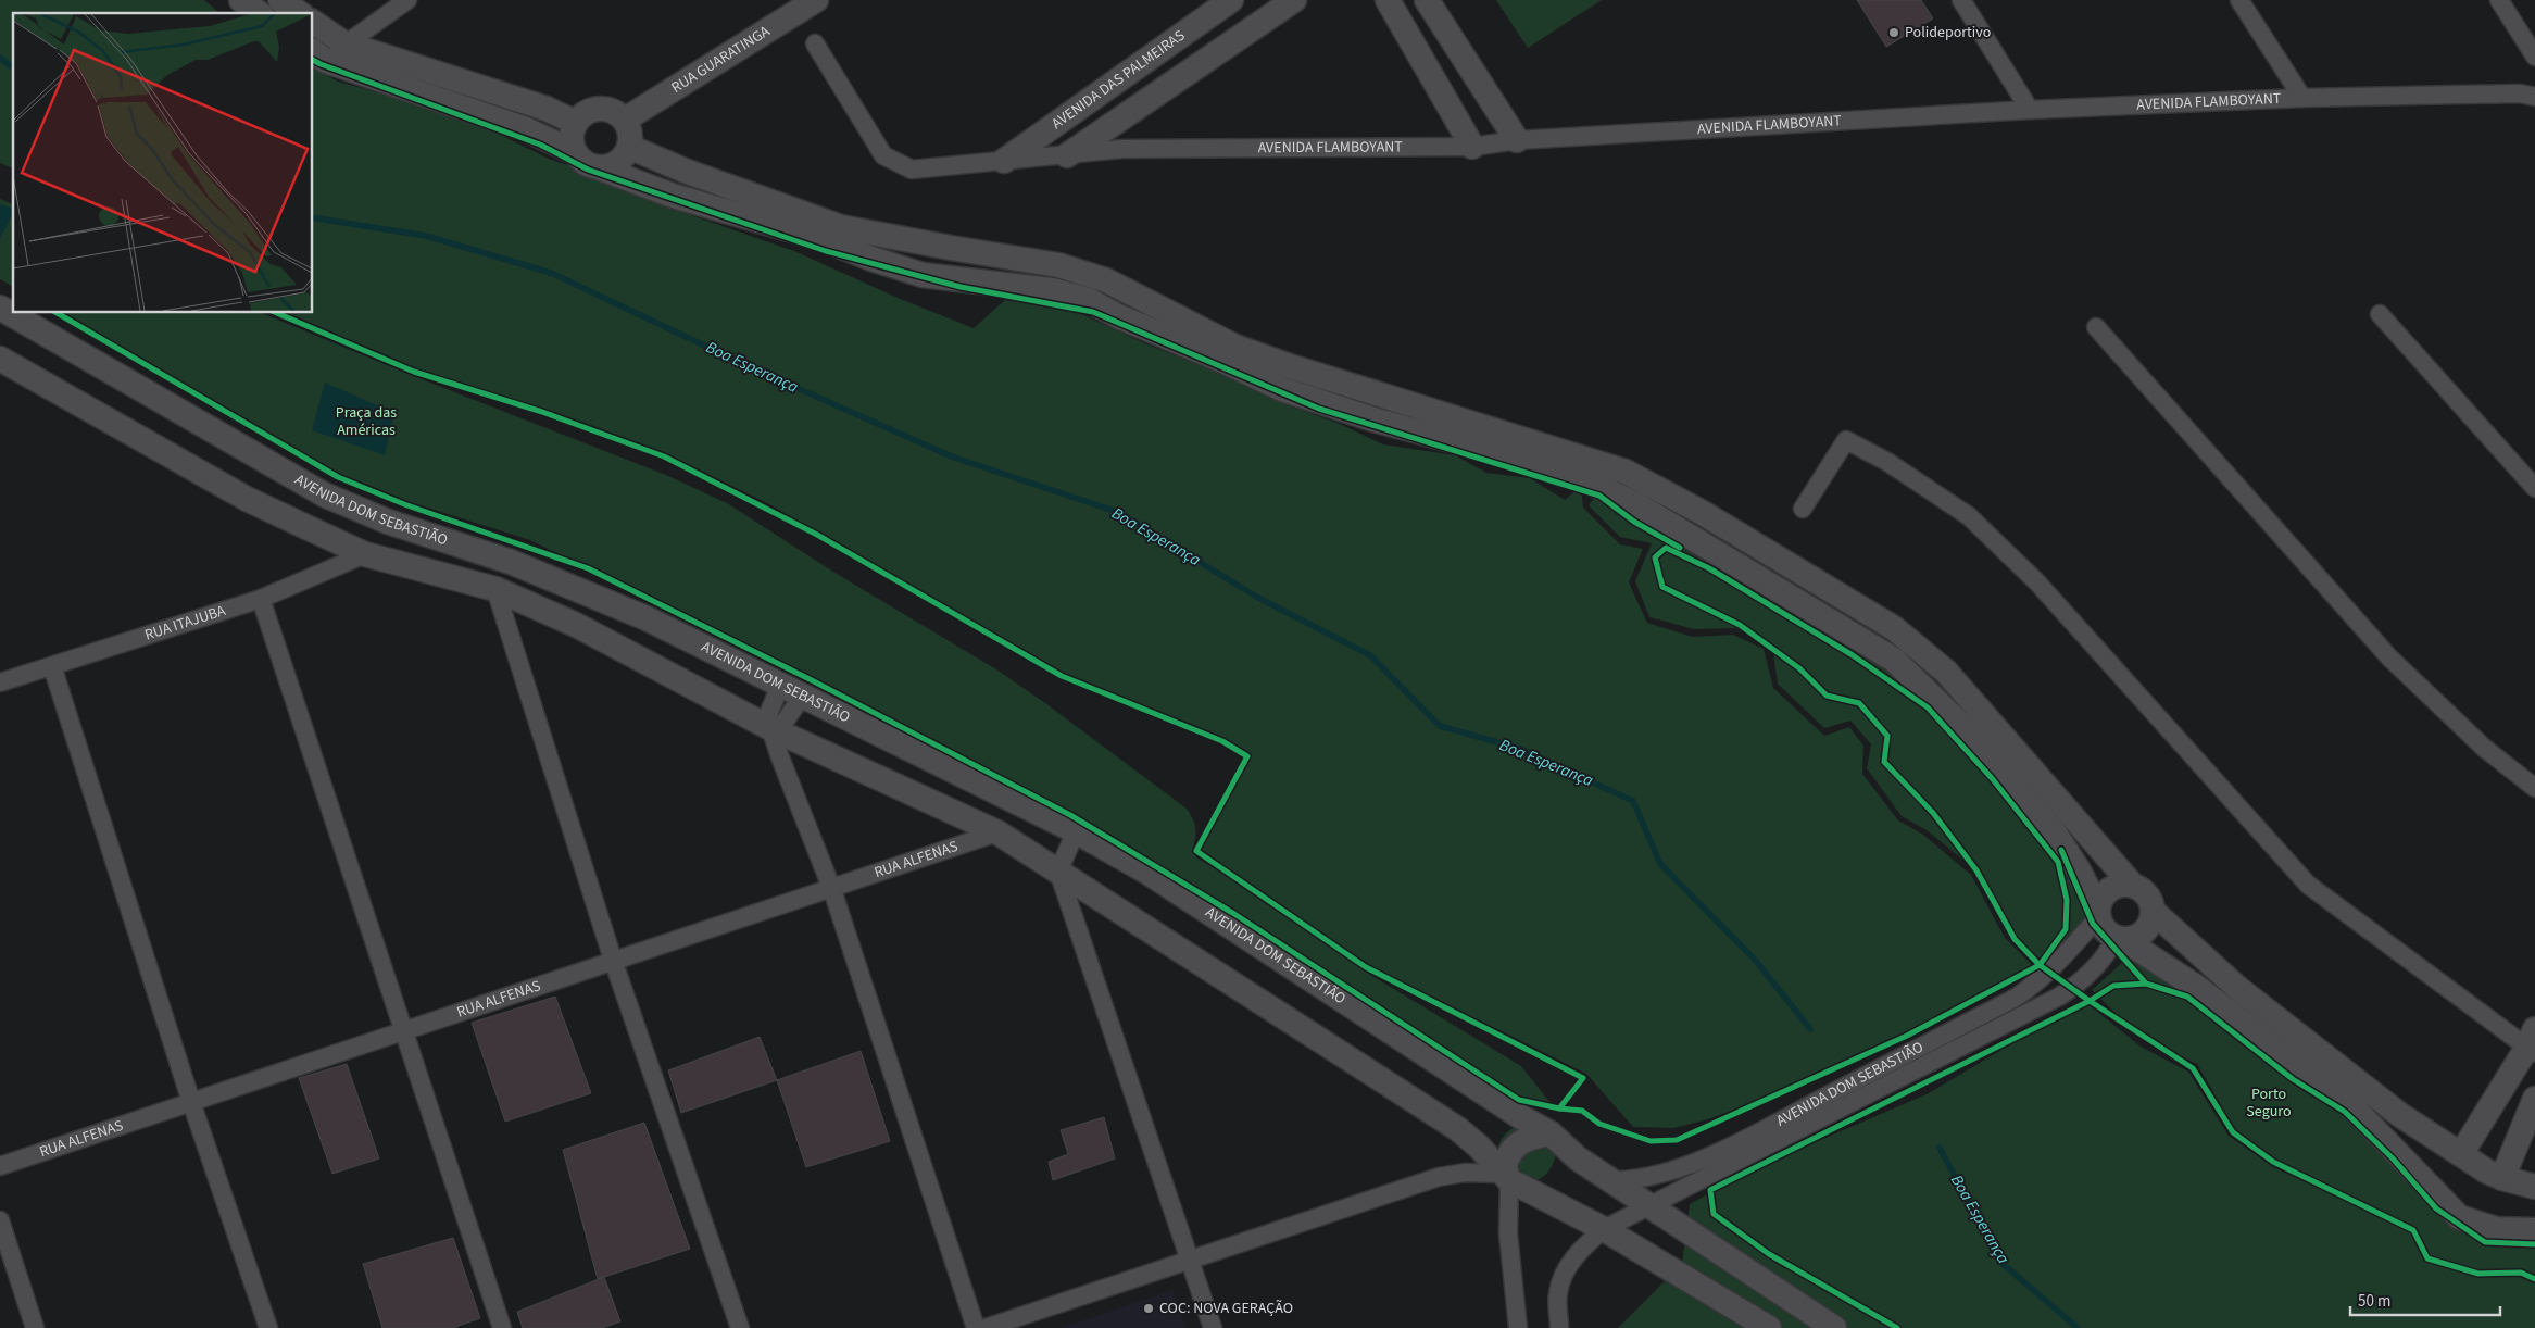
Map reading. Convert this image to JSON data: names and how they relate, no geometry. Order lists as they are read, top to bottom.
{
  "streets": {
    "street": [
      "RUA GUARATINGA",
      "AVENIDA DAS PALMEIRAS",
      "AVENIDA FLAMBOYANT",
      "AVENIDA DOM SEBASTIÃO",
      "RUA ITAJUBA",
      "RUA ALFENAS"
    ]
  },
  "crossings": [
    ["AVENIDA DAS PALMEIRAS", "AVENIDA FLAMBOYANT"]
  ],
  "water": ["Boa Esperança"],
  "parks": ["Praça das Américas", "Porto Seguro"],
  "places": ["Polideportivo", "COC: NOVA GERAÇÃO"],
  "scale_bar": "50 m"
}
